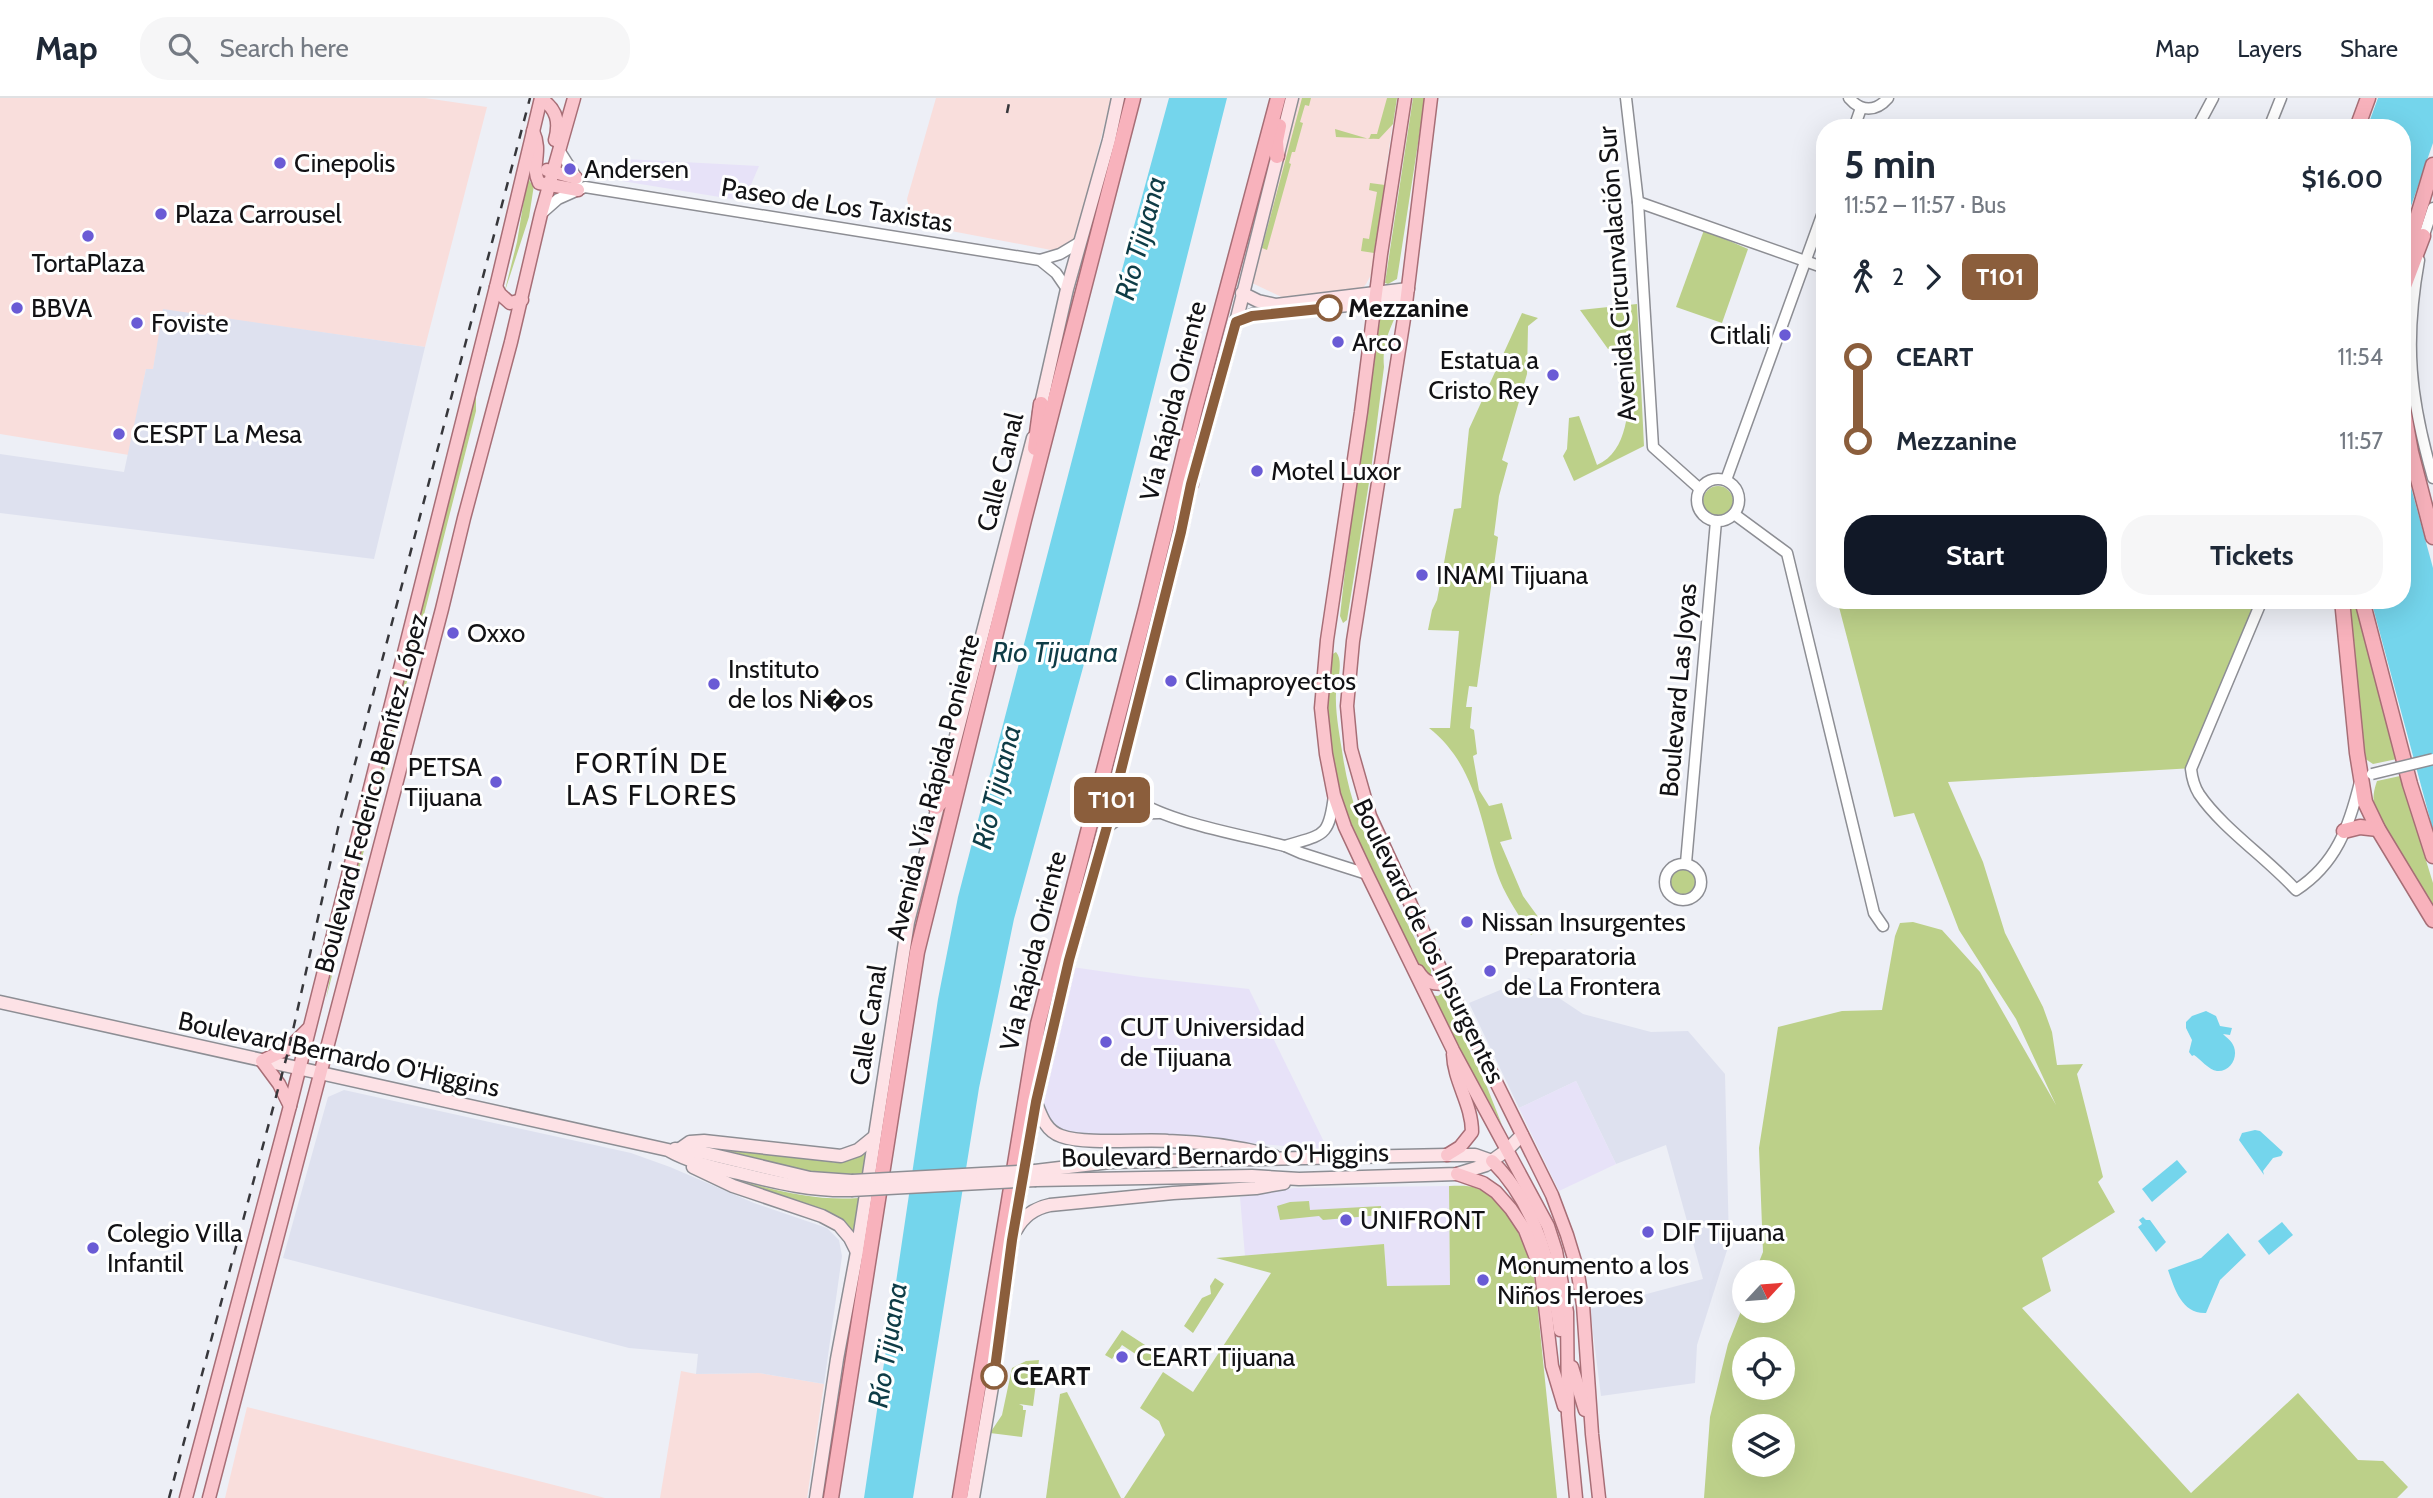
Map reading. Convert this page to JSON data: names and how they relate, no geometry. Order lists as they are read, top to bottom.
{
  "streets": {
    "highway": ["Vía Rápida Oriente", "Avenida Vía Rápida Poniente"],
    "main road": [
      "Calle Canal",
      "Boulevard Federico Benítez López",
      "Boulevard de los Insurgentes",
      "Boulevard Bernardo O'Higgins"
    ],
    "street": ["Paseo de Los Taxistas", "Avenida Circunvalación Sur", "Boulevard Las Joyas"]
  },
  "crossings": [
    ["Avenida Circunvalación Sur", "Boulevard Las Joyas"],
    ["Boulevard Federico Benítez López", "Boulevard Bernardo O'Higgins"],
    ["Boulevard de los Insurgentes", "Boulevard Bernardo O'Higgins"]
  ],
  "districts": ["FORTÍN DE LAS FLORES"],
  "water": ["Río Tijuana", "Rio Tijuana"],
  "places": [
    "Cinepolis",
    "Andersen",
    "Plaza Carrousel",
    "TortaPlaza",
    "BBVA",
    "Mezzanine",
    "Foviste",
    "Citlali",
    "Arco",
    "Estatua a Cristo Rey",
    "CESPT La Mesa",
    "Motel Luxor",
    "INAMI Tijuana",
    "Oxxo",
    "Climaproyectos",
    "Instituto de los Ni�os",
    "PETSA Tijuana",
    "Nissan Insurgentes",
    "Preparatoria de La Frontera",
    "CUT Universidad de Tijuana",
    "UNIFRONT",
    "DIF Tijuana",
    "Colegio Villa Infantil",
    "Monumento a los Niños Heroes",
    "CEART Tijuana",
    "CEART"
  ],
  "lines": ["bus line T101"],
  "north": "top right",
  "page": {
    "header": "Map",
    "search": "Search here",
    "nav": ["Map", "Layers", "Share"],
    "on_map": "T101",
    "heading": ["5 min", "11:52 – 11:57 · Bus", "$16.00"],
    "legs": ["2", "T101"],
    "list": [
      {
        "name": "CEART",
        "value": "11:54"
      },
      {
        "name": "Mezzanine",
        "value": "11:57"
      }
    ],
    "buttons": ["Start", "Tickets"]
  }
}
